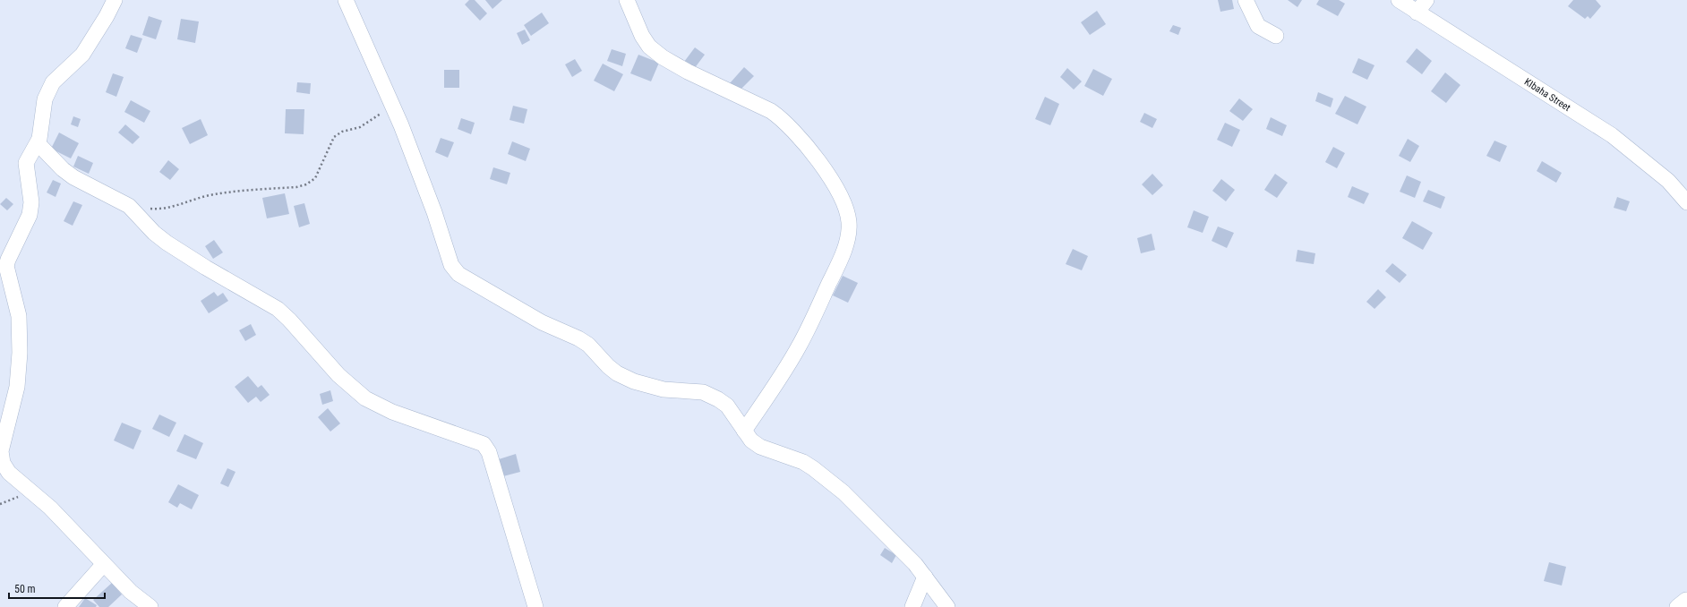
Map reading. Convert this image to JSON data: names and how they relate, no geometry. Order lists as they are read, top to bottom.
{
  "streets": {
    "street": ["KIbaha Street"]
  },
  "scale_bar": "50 m"
}
